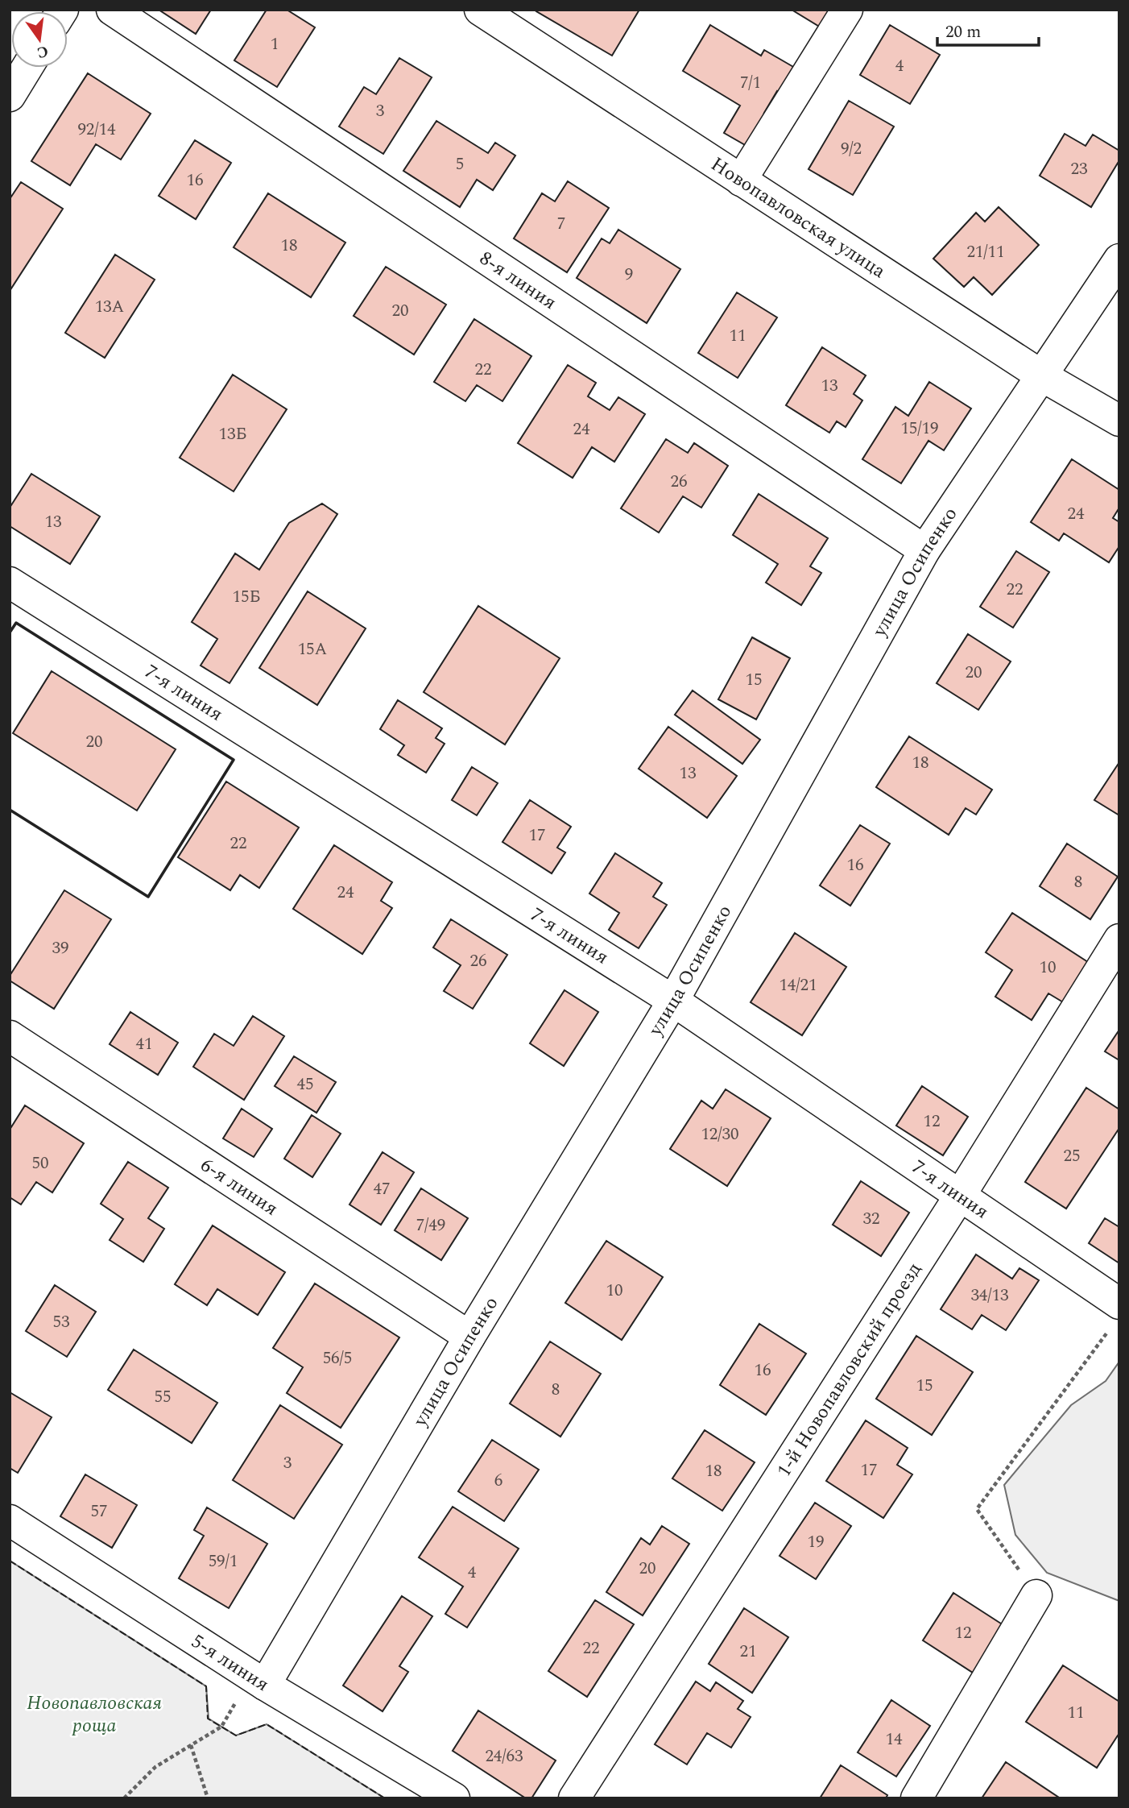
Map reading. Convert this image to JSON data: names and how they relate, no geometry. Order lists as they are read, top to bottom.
{
  "streets": {
    "street": [
      "Новопавловская улица",
      "8-я линия",
      "улица Осипенко",
      "7-я линия",
      "6-я линия",
      "1-й Новопавловский проезд",
      "5-я линия"
    ]
  },
  "crossings": [
    ["Новопавловская улица", "улица Осипенко"],
    ["8-я линия", "улица Осипенко"],
    ["улица Осипенко", "7-я линия"],
    ["улица Осипенко", "6-я линия"],
    ["улица Осипенко", "5-я линия"],
    ["7-я линия", "1-й Новопавловский проезд"]
  ],
  "parks": ["Новопавловская роща"],
  "house_numbers": [
    "1",
    "4",
    "7/1",
    "3",
    "92/14",
    "9/2",
    "5",
    "23",
    "16",
    "7",
    "18",
    "21/11",
    "9",
    "13А",
    "20",
    "11",
    "22",
    "13",
    "15/19",
    "24",
    "13Б",
    "26",
    "24",
    "13",
    "22",
    "15Б",
    "15А",
    "20",
    "15",
    "20",
    "18",
    "13",
    "17",
    "22",
    "16",
    "8",
    "24",
    "39",
    "26",
    "10",
    "14/21",
    "41",
    "45",
    "12",
    "12/30",
    "25",
    "50",
    "47",
    "32",
    "7/49",
    "10",
    "34/13",
    "53",
    "56/5",
    "16",
    "15",
    "8",
    "55",
    "3",
    "17",
    "18",
    "6",
    "57",
    "19",
    "59/1",
    "20",
    "4",
    "12",
    "22",
    "21",
    "11",
    "14",
    "24/63"
  ],
  "scale_bar": "20 m",
  "north": "bottom"
}
